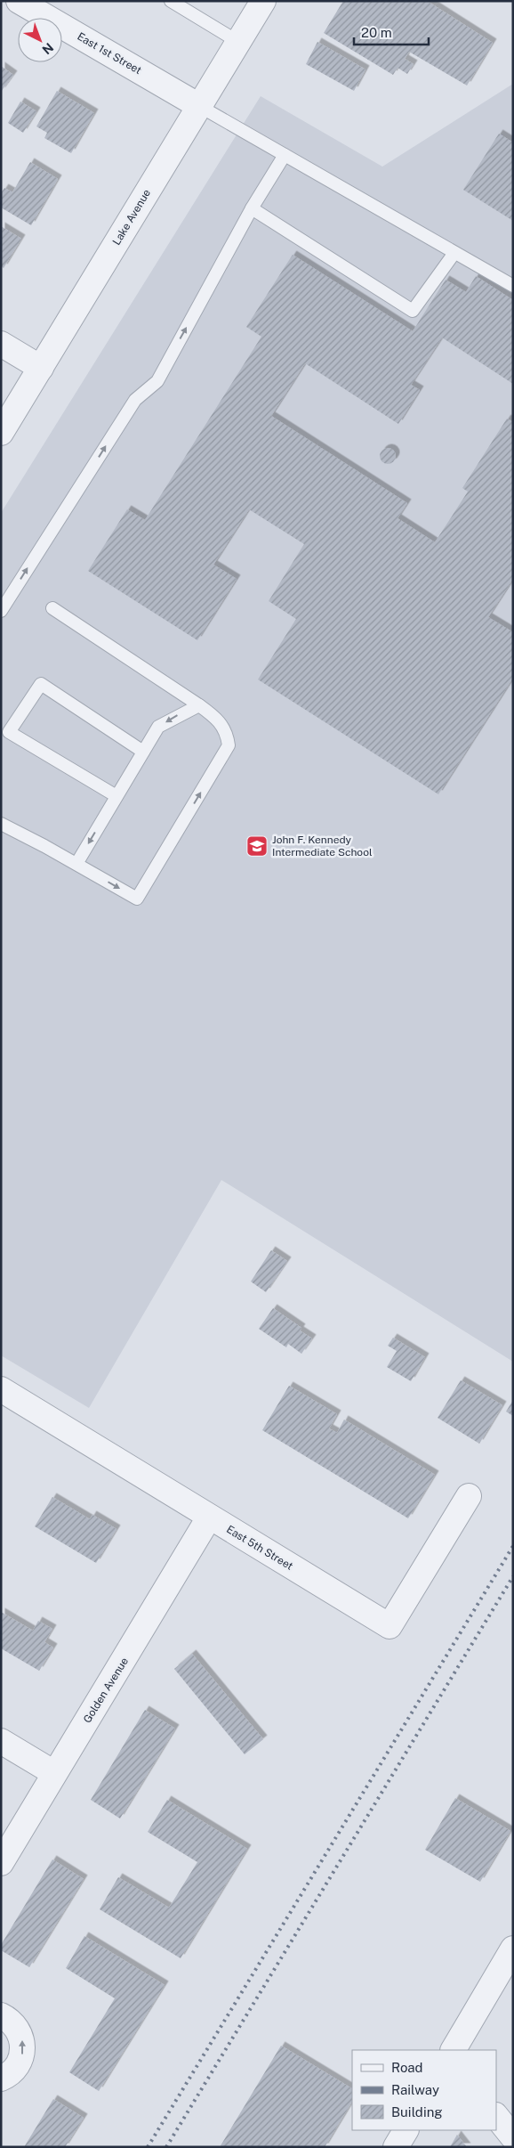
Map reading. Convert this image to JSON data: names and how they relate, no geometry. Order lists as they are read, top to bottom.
{
  "streets": {
    "street": [
      "East 1st Street",
      "Lake Avenue",
      "East 5th Street",
      "Golden Avenue"
    ]
  },
  "crossings": [
    ["East 1st Street", "Lake Avenue"],
    ["East 5th Street", "Golden Avenue"]
  ],
  "places": {
    "school or university": ["John F. Kennedy Intermediate School"]
  },
  "legend": ["Road", "Railway", "Building"],
  "scale_bar": "20 m",
  "north": "bottom right"
}
